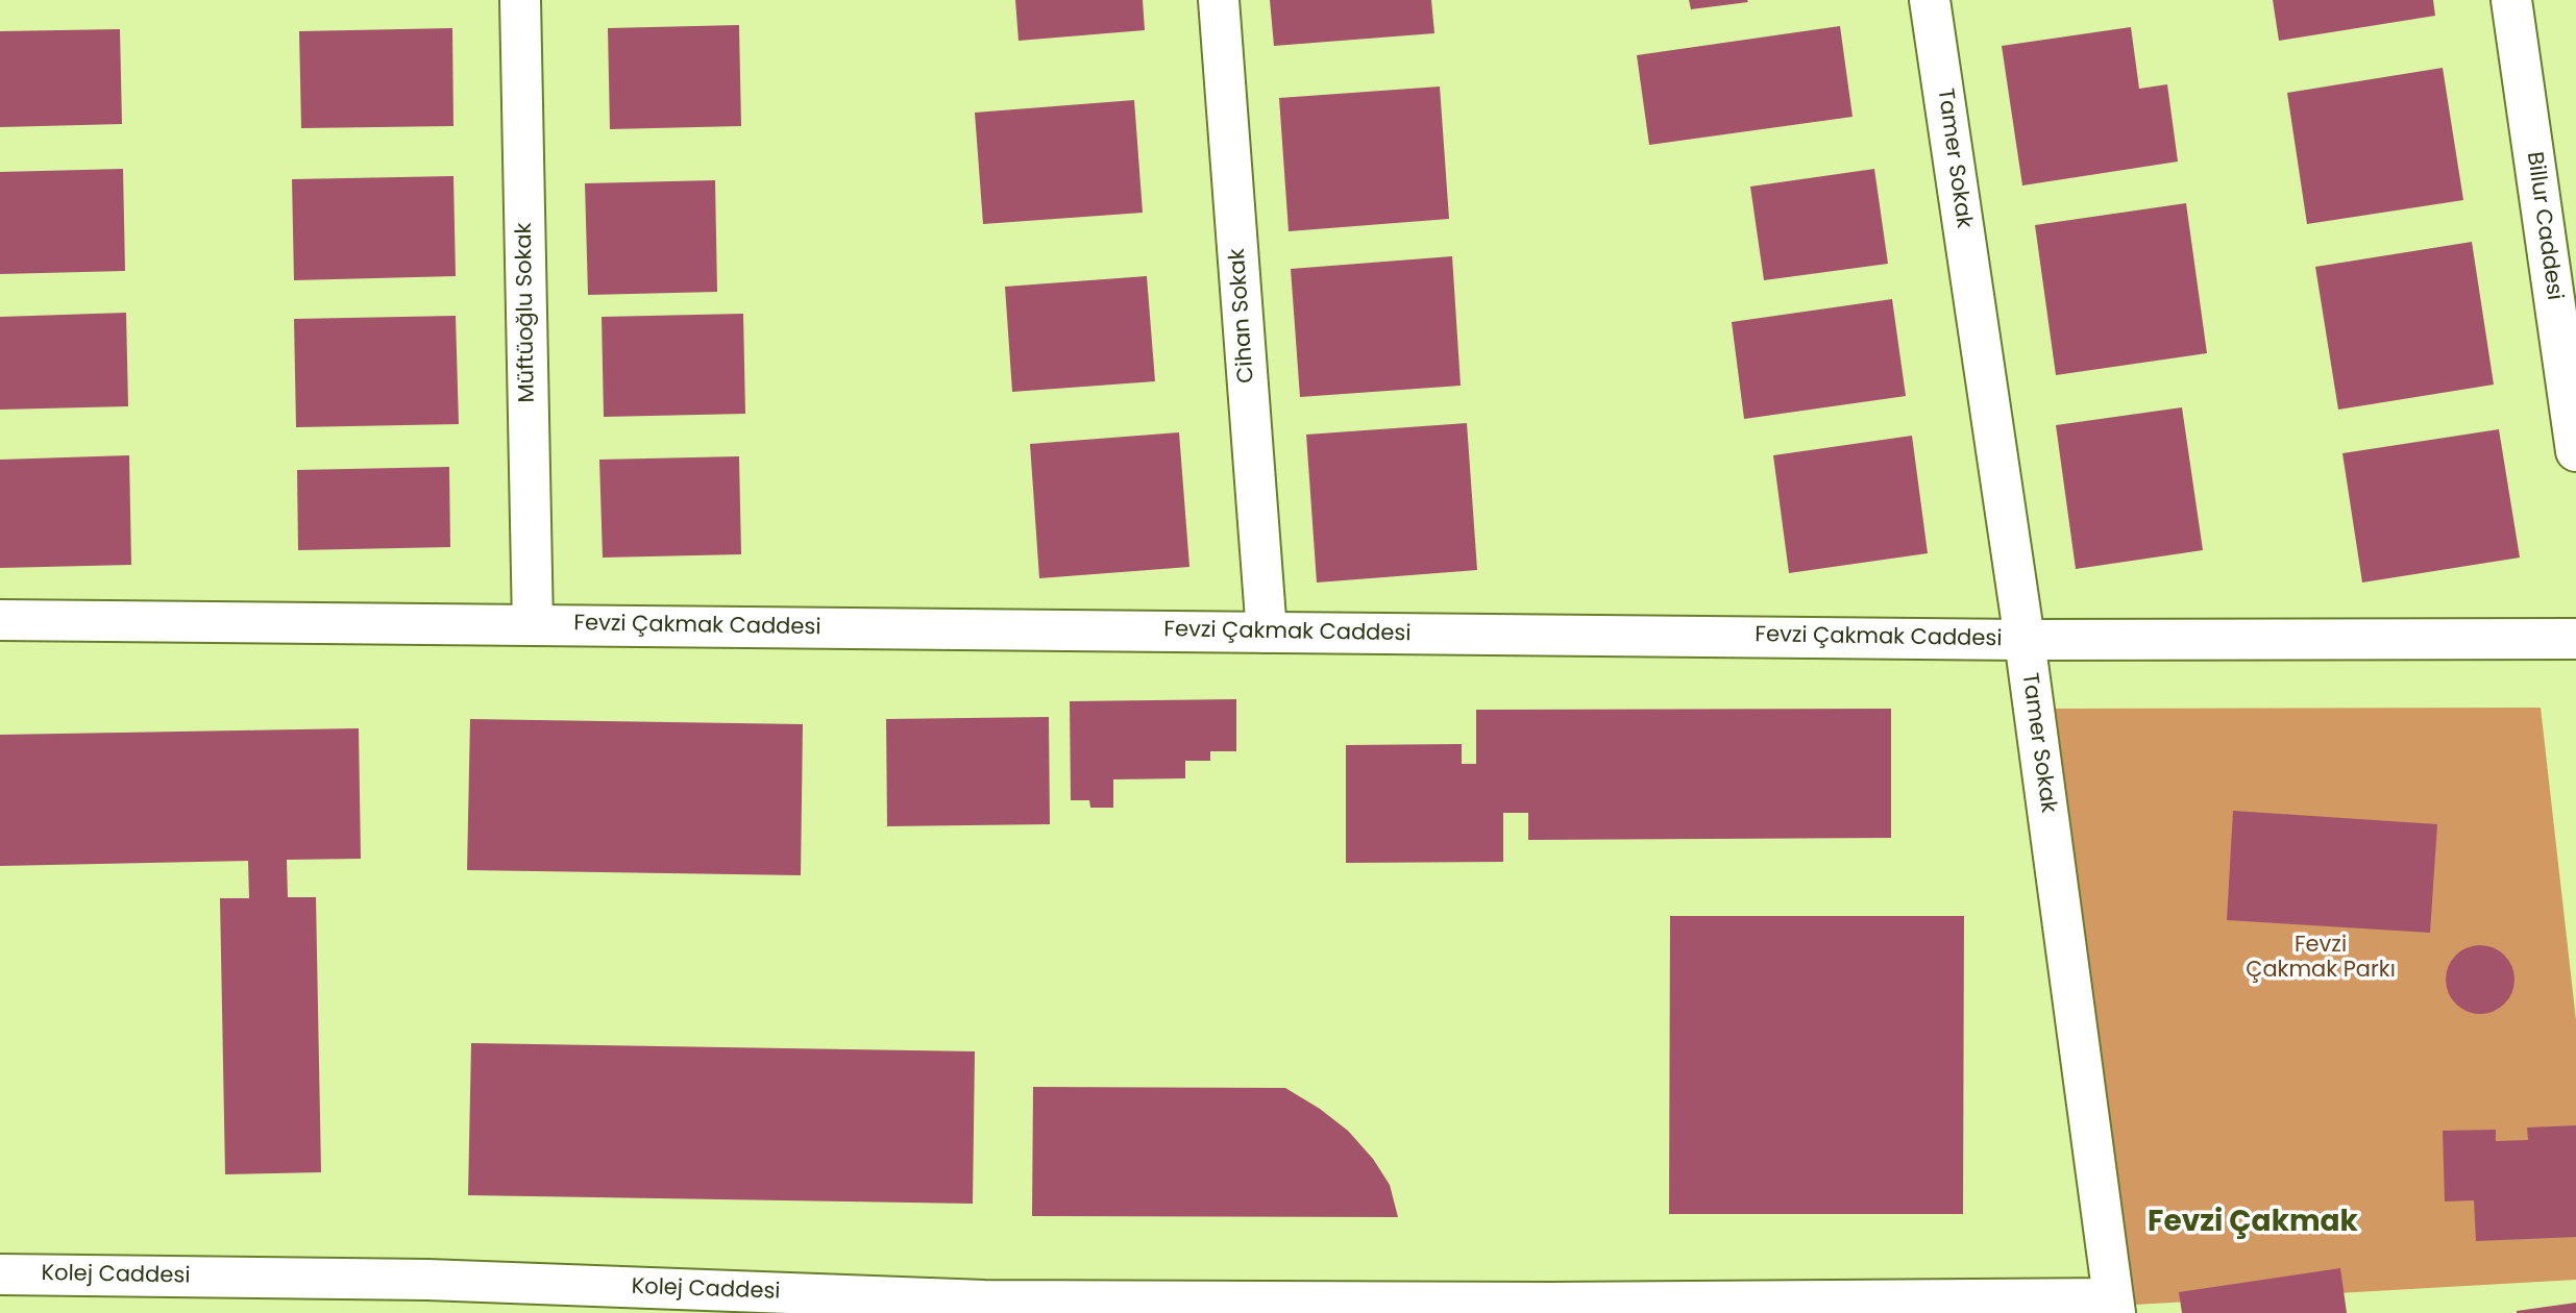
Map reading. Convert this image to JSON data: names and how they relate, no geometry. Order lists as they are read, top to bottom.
{
  "streets": {
    "street": [
      "Tamer Sokak",
      "Billur Caddesi",
      "Müftüoğlu Sokak",
      "Cihan Sokak",
      "Fevzi Çakmak Caddesi",
      "Kolej Caddesi"
    ]
  },
  "crossings": [
    ["Tamer Sokak", "Fevzi Çakmak Caddesi"],
    ["Tamer Sokak", "Kolej Caddesi"],
    ["Müftüoğlu Sokak", "Fevzi Çakmak Caddesi"],
    ["Cihan Sokak", "Fevzi Çakmak Caddesi"]
  ],
  "districts": ["Fevzi Çakmak"],
  "parks": ["Fevzi Çakmak Parkı"]
}
